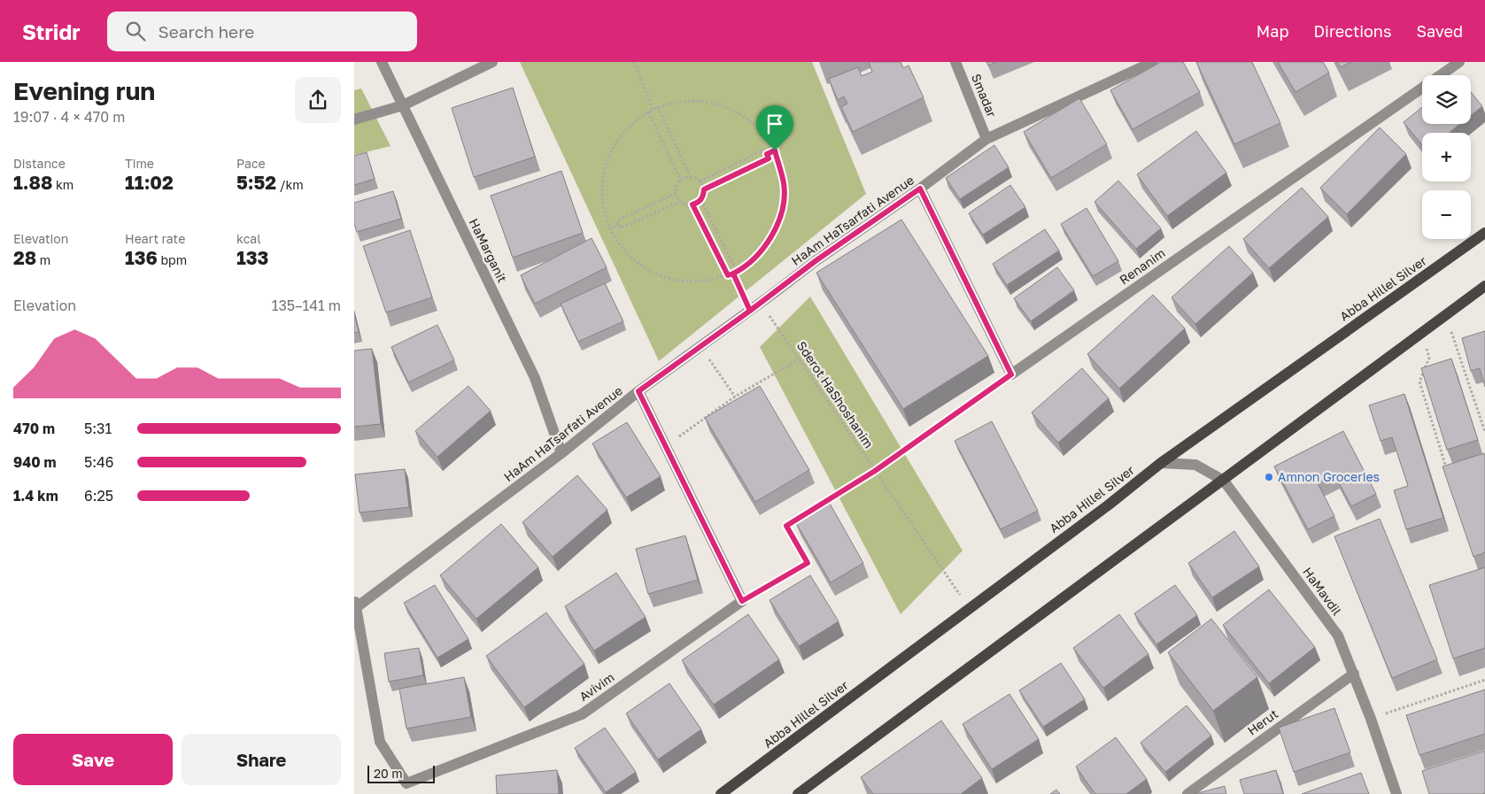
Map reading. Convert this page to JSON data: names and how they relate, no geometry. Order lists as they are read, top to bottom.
{
  "streets": {
    "main road": ["Abba Hillel Silver"],
    "street": [
      "Smadar",
      "HaAm HaTsarfati Avenue",
      "HaMarganit",
      "Renanim",
      "HaMavdil",
      "Avivim",
      "Herut"
    ],
    "path": ["Sderot HaShoshanim"]
  },
  "crossings": [
    ["Smadar", "HaAm HaTsarfati Avenue"],
    ["HaAm HaTsarfati Avenue", "HaMarganit"],
    ["HaAm HaTsarfati Avenue", "Sderot HaShoshanim"],
    ["HaAm HaTsarfati Avenue", "Avivim"],
    ["Abba Hillel Silver", "Sderot HaShoshanim"],
    ["Abba Hillel Silver", "HaMavdil"],
    ["HaMavdil", "Herut"]
  ],
  "places": ["Amnon Groceries"],
  "scale_bar": "20 m",
  "page": {
    "header": "Stridr",
    "search": "Search here",
    "nav": ["Map", "Directions", "Saved"],
    "heading": ["Evening run", "19:07 · 4 × 470 m"],
    "map_buttons": ["+", "−"],
    "stats": [
      ["Distance", "1.88 km"],
      ["Time", "11:02"],
      ["Pace", "5:52 /km"],
      ["Elevation", "28 m"],
      ["Heart rate", "136 bpm"],
      ["kcal", "133"]
    ],
    "chart": ["Elevation", "135–141 m"],
    "list": [
      {
        "name": "470 m",
        "note": "5:31"
      },
      {
        "name": "940 m",
        "note": "5:46"
      },
      {
        "name": "1.4 km",
        "note": "6:25"
      }
    ],
    "buttons": ["Save", "Share"],
    "scale": "20 m"
  }
}
